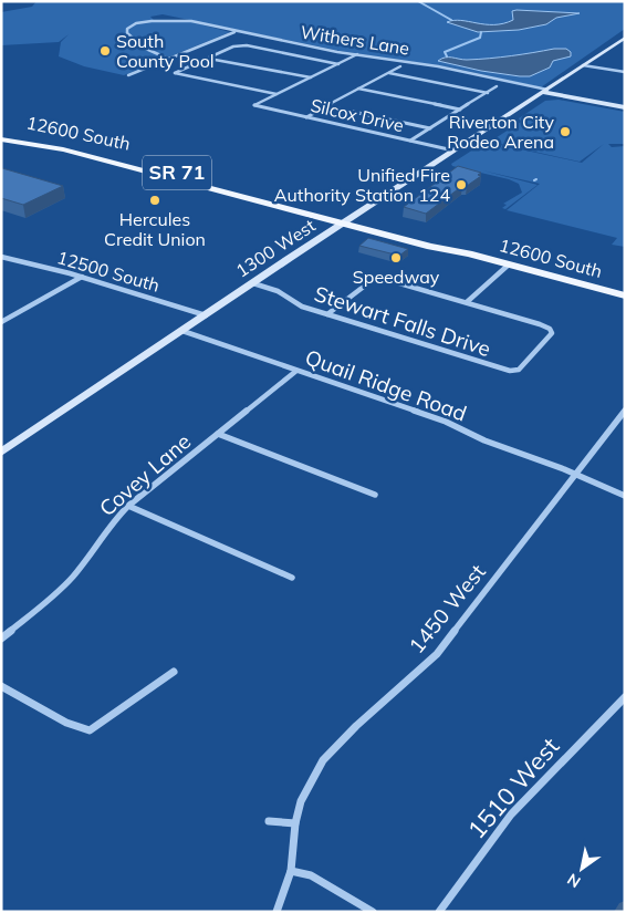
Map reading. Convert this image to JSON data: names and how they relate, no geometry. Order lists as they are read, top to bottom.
{
  "streets": {
    "main road": ["12600 South", "SR 71"],
    "street": [
      "Withers Lane",
      "Silcox Drive",
      "1300 West",
      "12500 South",
      "Stewart Falls Drive",
      "Quail Ridge Road",
      "Covey Lane",
      "1450 West",
      "1510 West"
    ]
  },
  "crossings": [
    ["Withers Lane", "1300 West"],
    ["Silcox Drive", "1300 West"],
    ["12600 South", "1300 West"],
    ["1300 West", "12500 South"],
    ["1300 West", "Stewart Falls Drive"],
    ["1300 West", "Quail Ridge Road"],
    ["Quail Ridge Road", "Covey Lane"],
    ["Quail Ridge Road", "1450 West"]
  ],
  "places": [
    "South County Pool",
    "Riverton City Rodeo Arena",
    "Unified Fire Authority Station 124",
    "Hercules Credit Union",
    "Speedway"
  ],
  "north": "bottom left"
}
